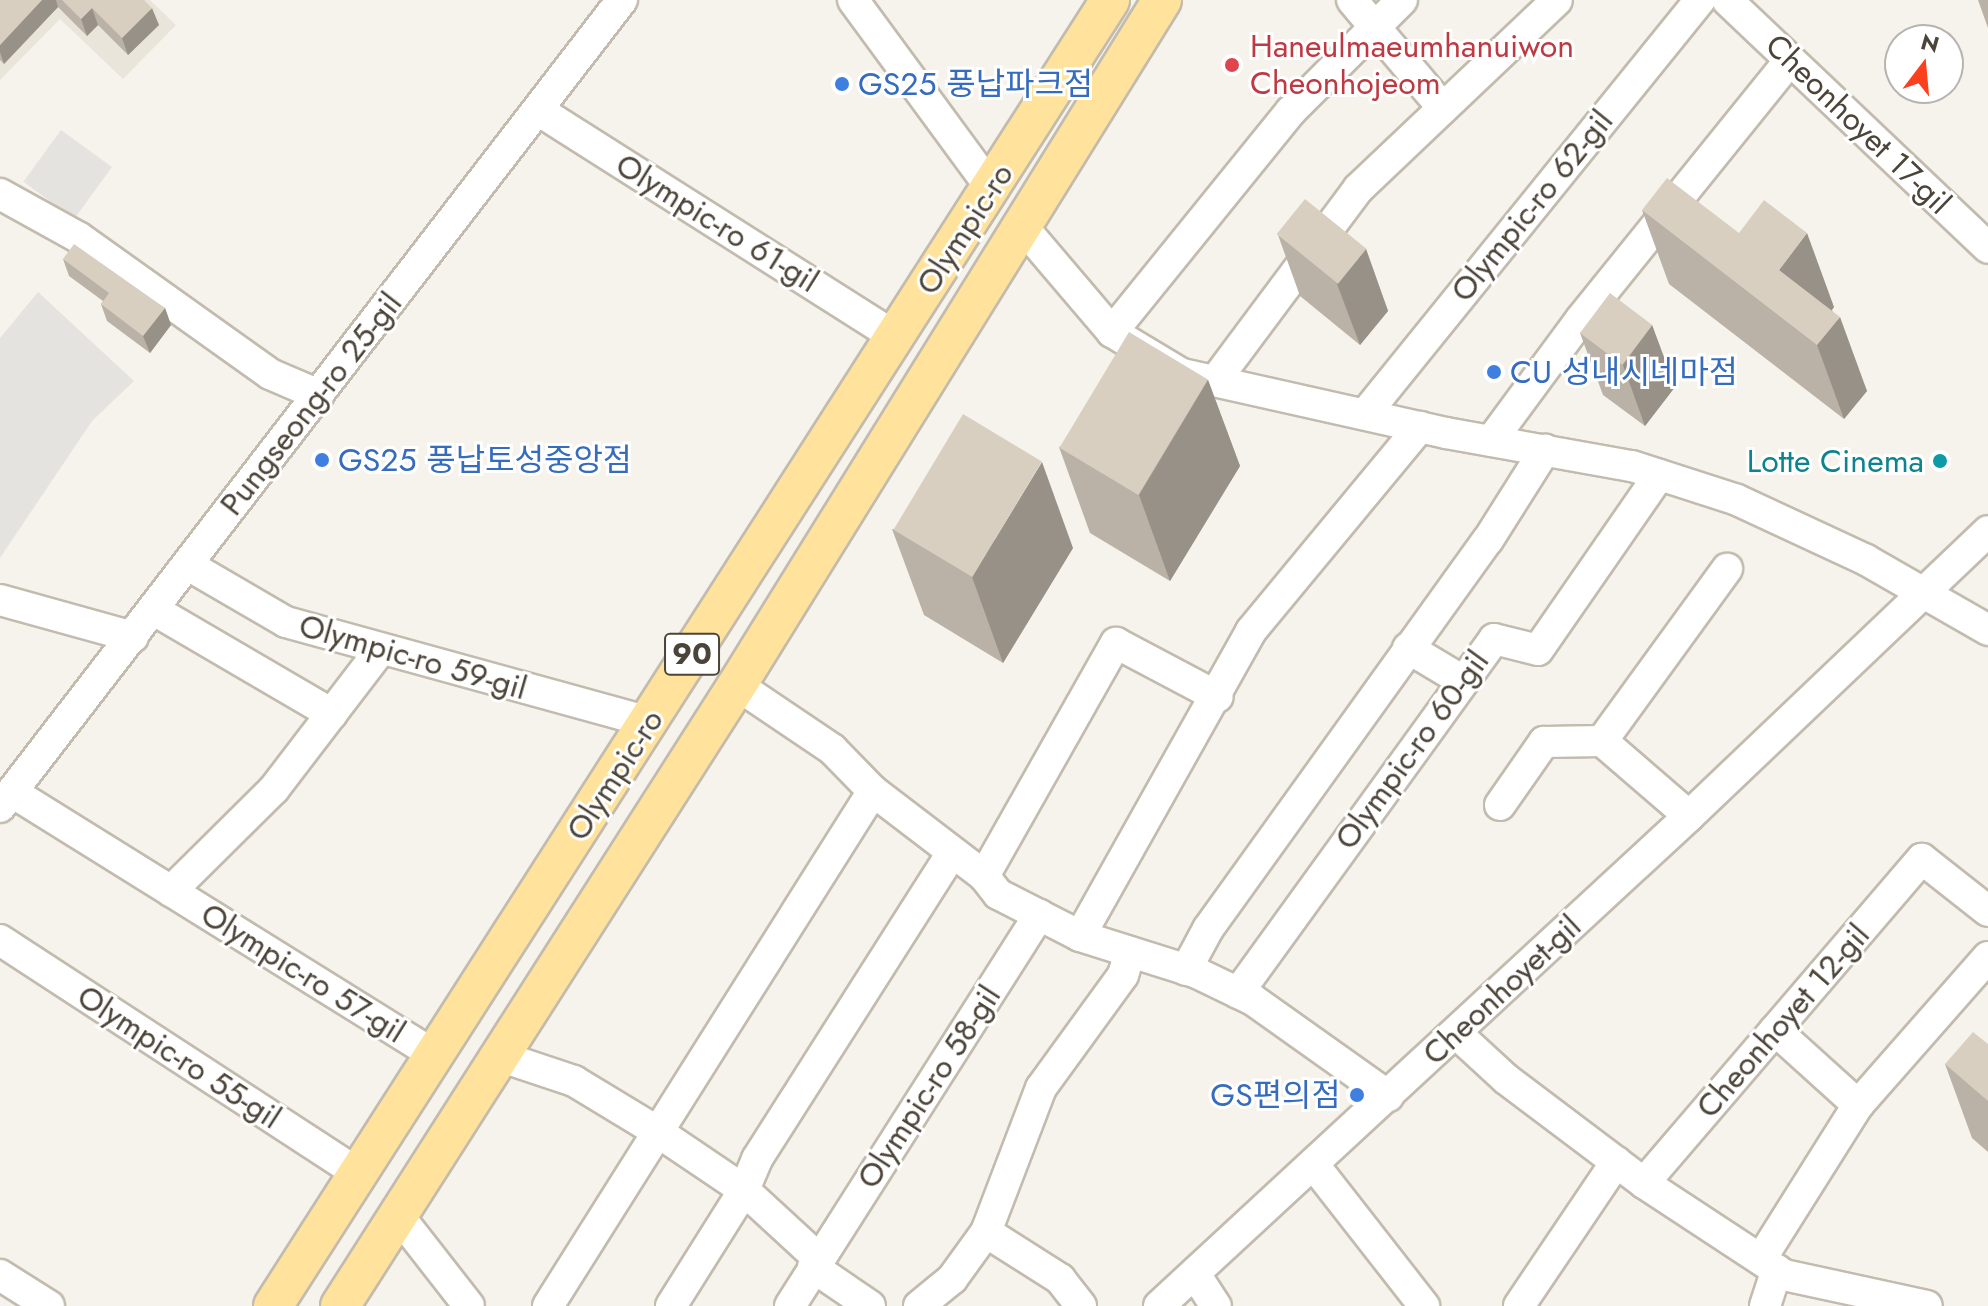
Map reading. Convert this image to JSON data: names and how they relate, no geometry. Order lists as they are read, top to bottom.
{
  "streets": {
    "main road": ["Olympic-ro", "90"],
    "street": [
      "Cheonhoyet 17-gil",
      "Olympic-ro 62-gil",
      "Olympic-ro 61-gil",
      "Pungseong-ro 25-gil",
      "Olympic-ro 59-gil",
      "Olympic-ro 60-gil",
      "Olympic-ro 57-gil",
      "Cheonhoyet-gil",
      "Cheonhoyet 12-gil",
      "Olympic-ro 55-gil",
      "Olympic-ro 58-gil"
    ]
  },
  "crossings": [
    ["Olympic-ro 61-gil", "Olympic-ro"],
    ["Olympic-ro 61-gil", "Pungseong-ro 25-gil"],
    ["Olympic-ro", "Olympic-ro 59-gil"],
    ["Olympic-ro", "Olympic-ro 57-gil"],
    ["Olympic-ro", "Olympic-ro 55-gil"],
    ["Pungseong-ro 25-gil", "Olympic-ro 59-gil"],
    ["Pungseong-ro 25-gil", "Olympic-ro 57-gil"],
    ["Olympic-ro 59-gil", "Olympic-ro 57-gil"]
  ],
  "places": [
    "Haneulmaeumhanuiwon Cheonhojeom",
    "GS25 풍납파크점",
    "CU 성내시네마점",
    "GS25 풍납토성중앙점",
    "Lotte Cinema",
    "GS편의점"
  ],
  "north": "top"
}
